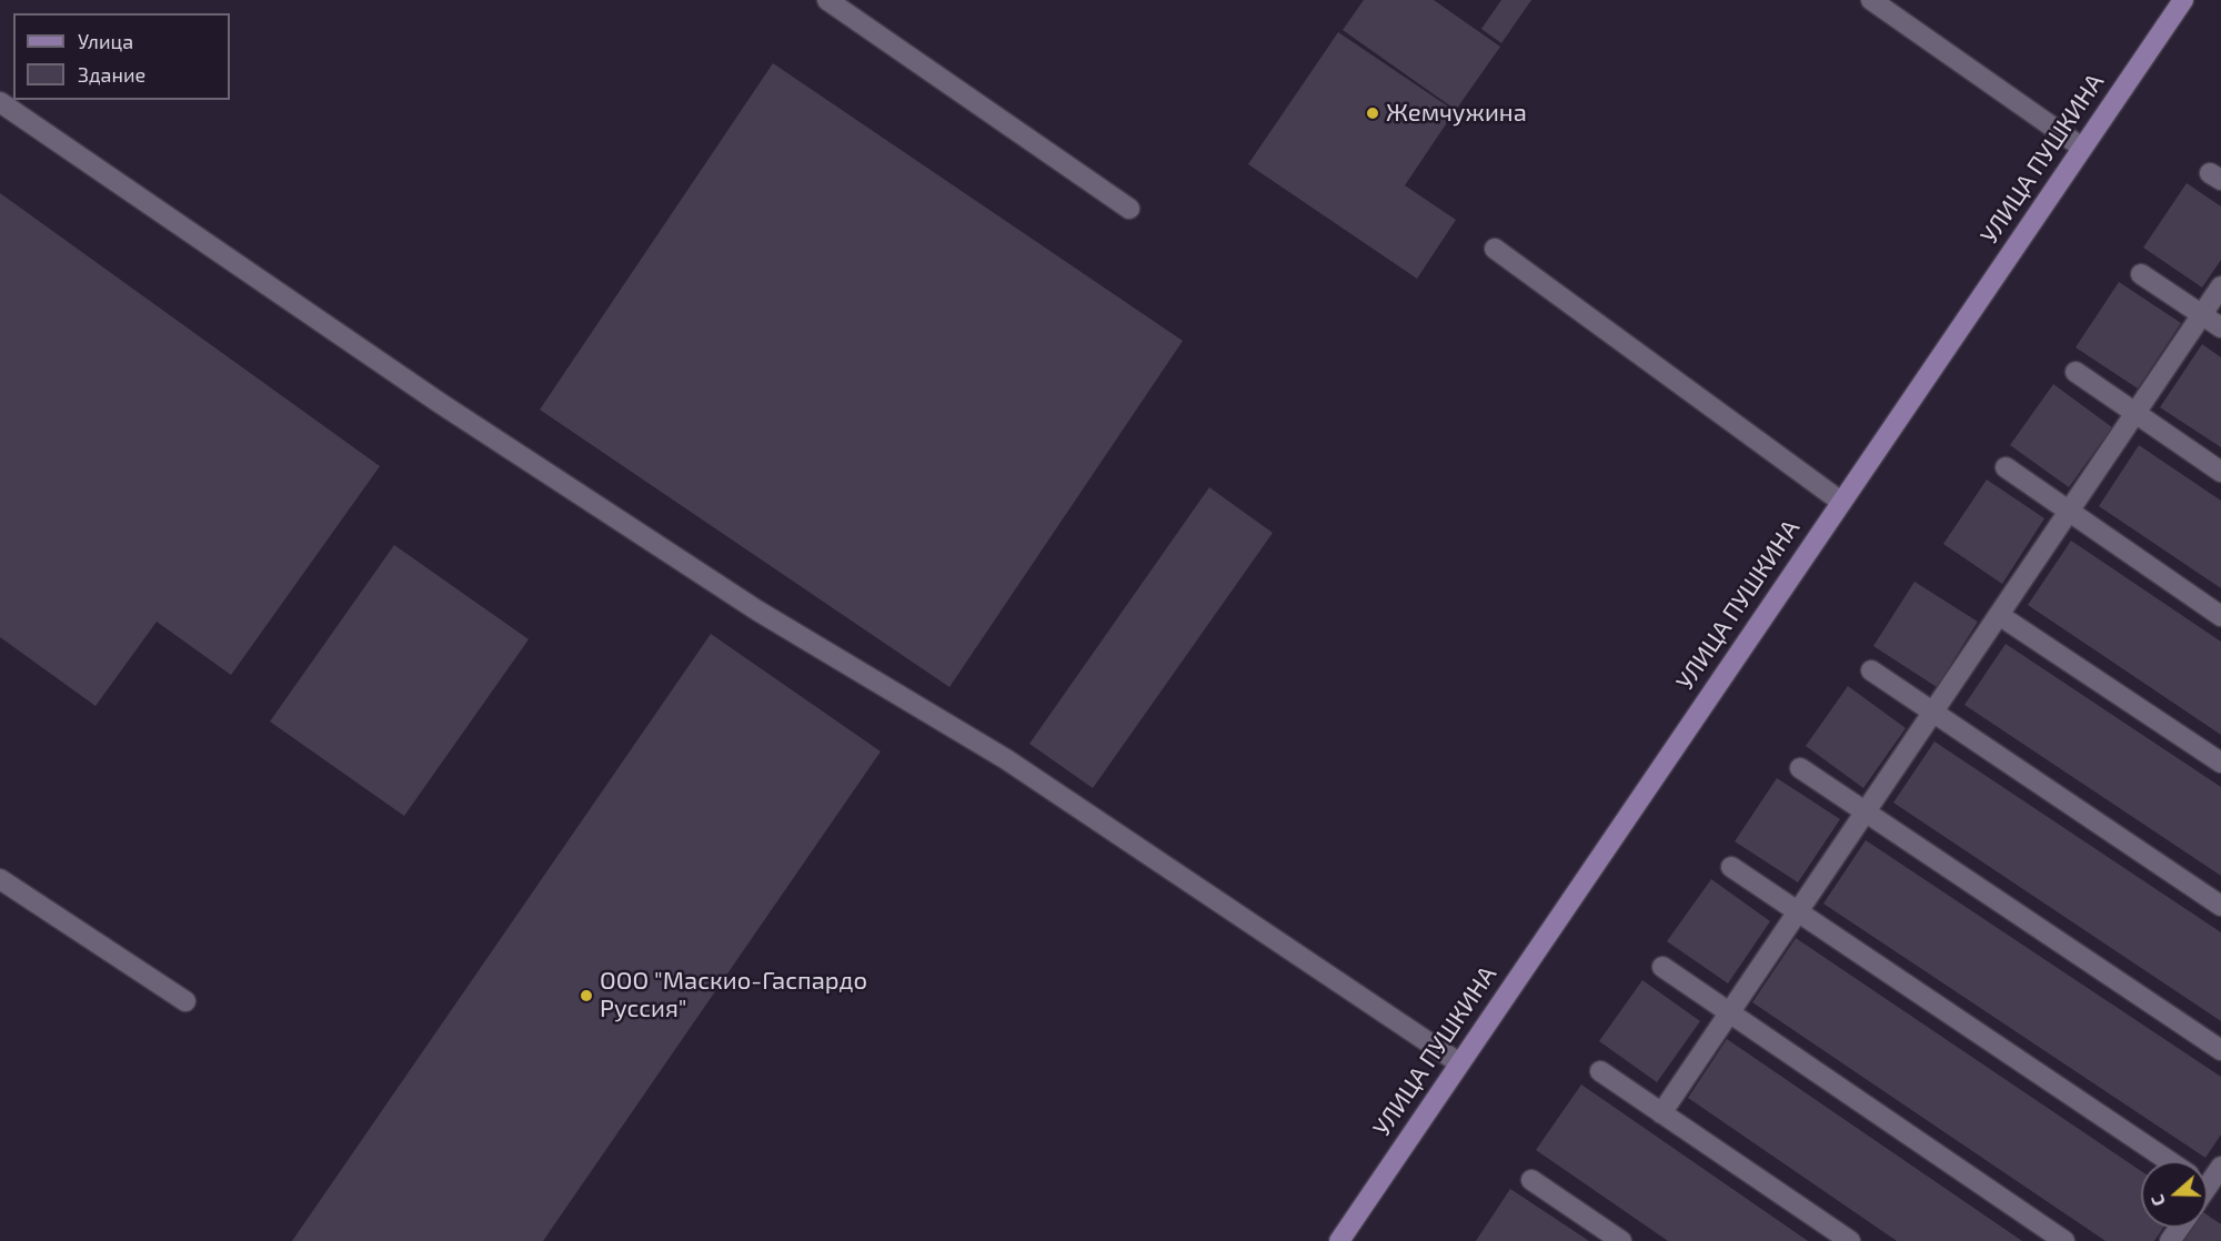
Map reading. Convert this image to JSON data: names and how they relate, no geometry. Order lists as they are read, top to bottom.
{
  "streets": {
    "main road": ["УЛИЦА ПУШКИНА"]
  },
  "places": ["Жемчужина", "ООО \"Маскио-Гаспардо Руссия\""],
  "legend": ["Улица", "Здание"],
  "north": "left"
}
